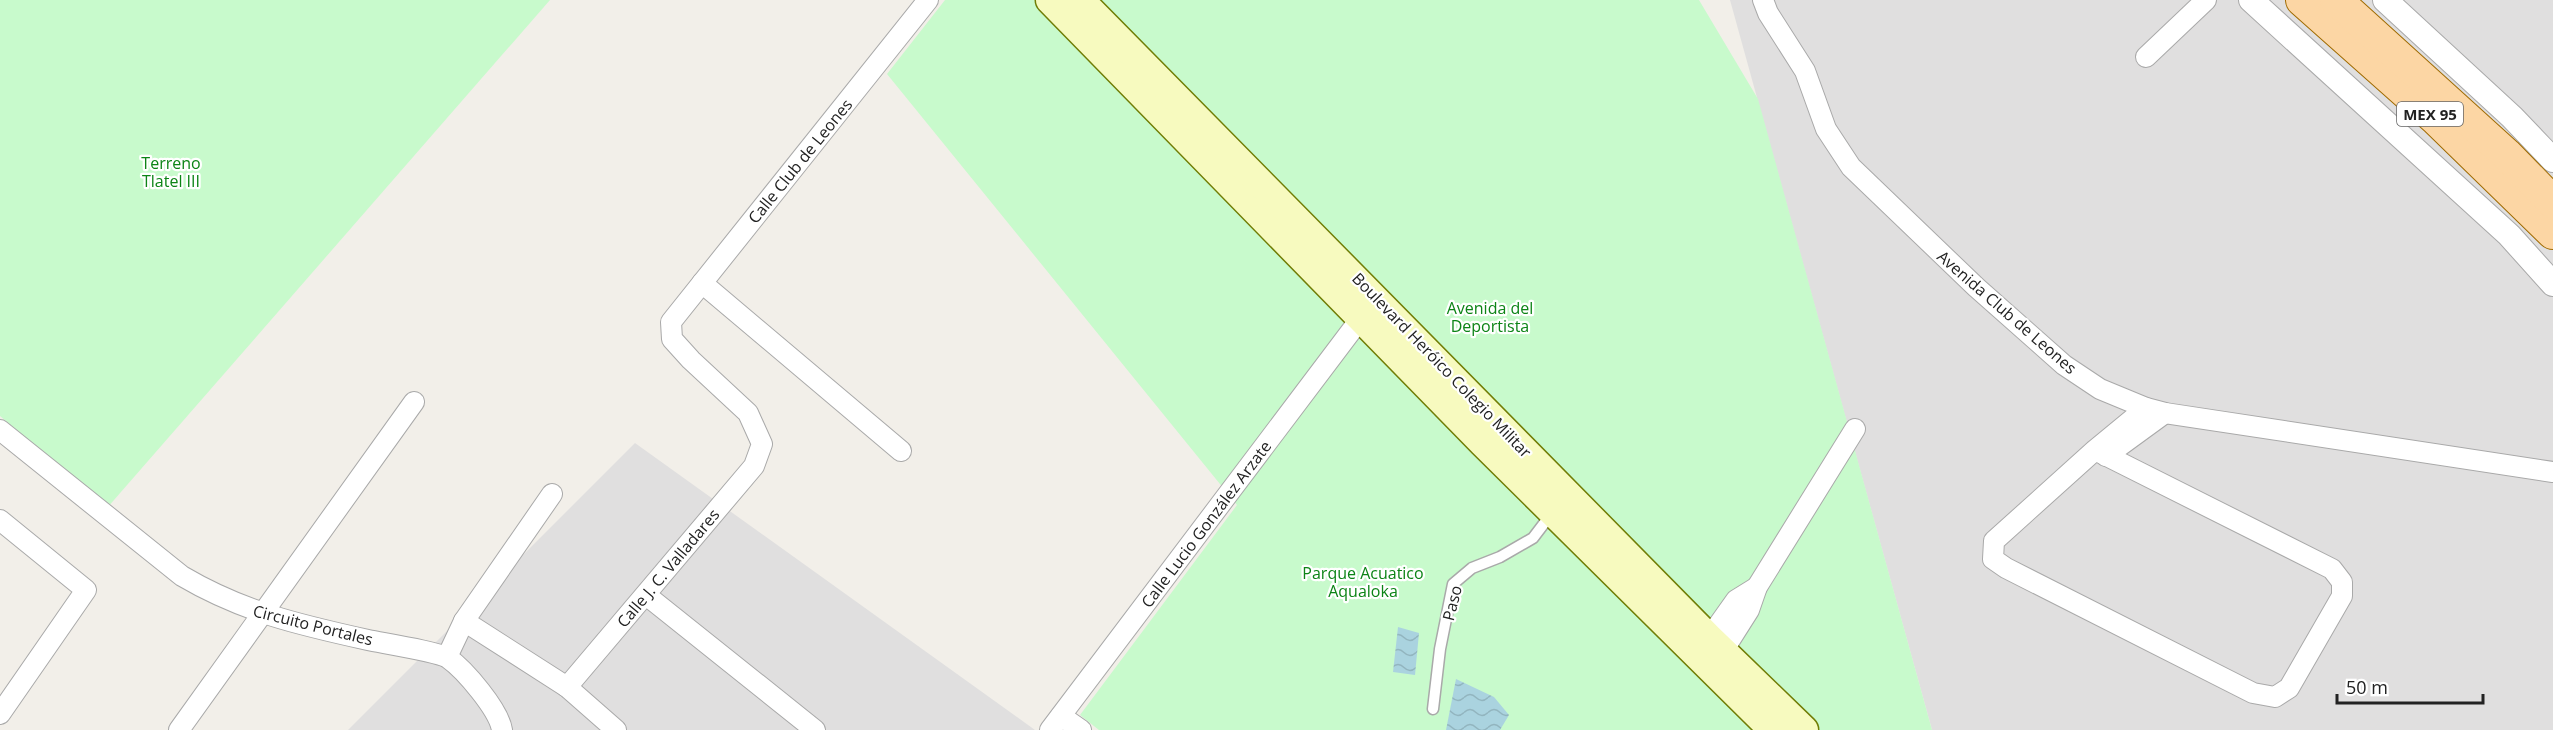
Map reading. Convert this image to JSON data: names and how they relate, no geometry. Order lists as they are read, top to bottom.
{
  "streets": {
    "main road": ["MEX 95", "Boulevard Heróico Colegio Militar"],
    "street": [
      "Calle Club de Leones",
      "Avenida Club de Leones",
      "Calle Lucio González Arzate",
      "Calle J. C. Valladares",
      "Circuito Portales"
    ],
    "lane": ["Paso"]
  },
  "crossings": [
    ["Calle Club de Leones", "Calle J. C. Valladares"],
    ["Boulevard Heróico Colegio Militar", "Calle Lucio González Arzate"],
    ["Boulevard Heróico Colegio Militar", "Paso"]
  ],
  "parks": ["Terreno Tlatel III", "Avenida del Deportista", "Parque Acuatico Aqualoka"],
  "scale_bar": "50 m"
}
